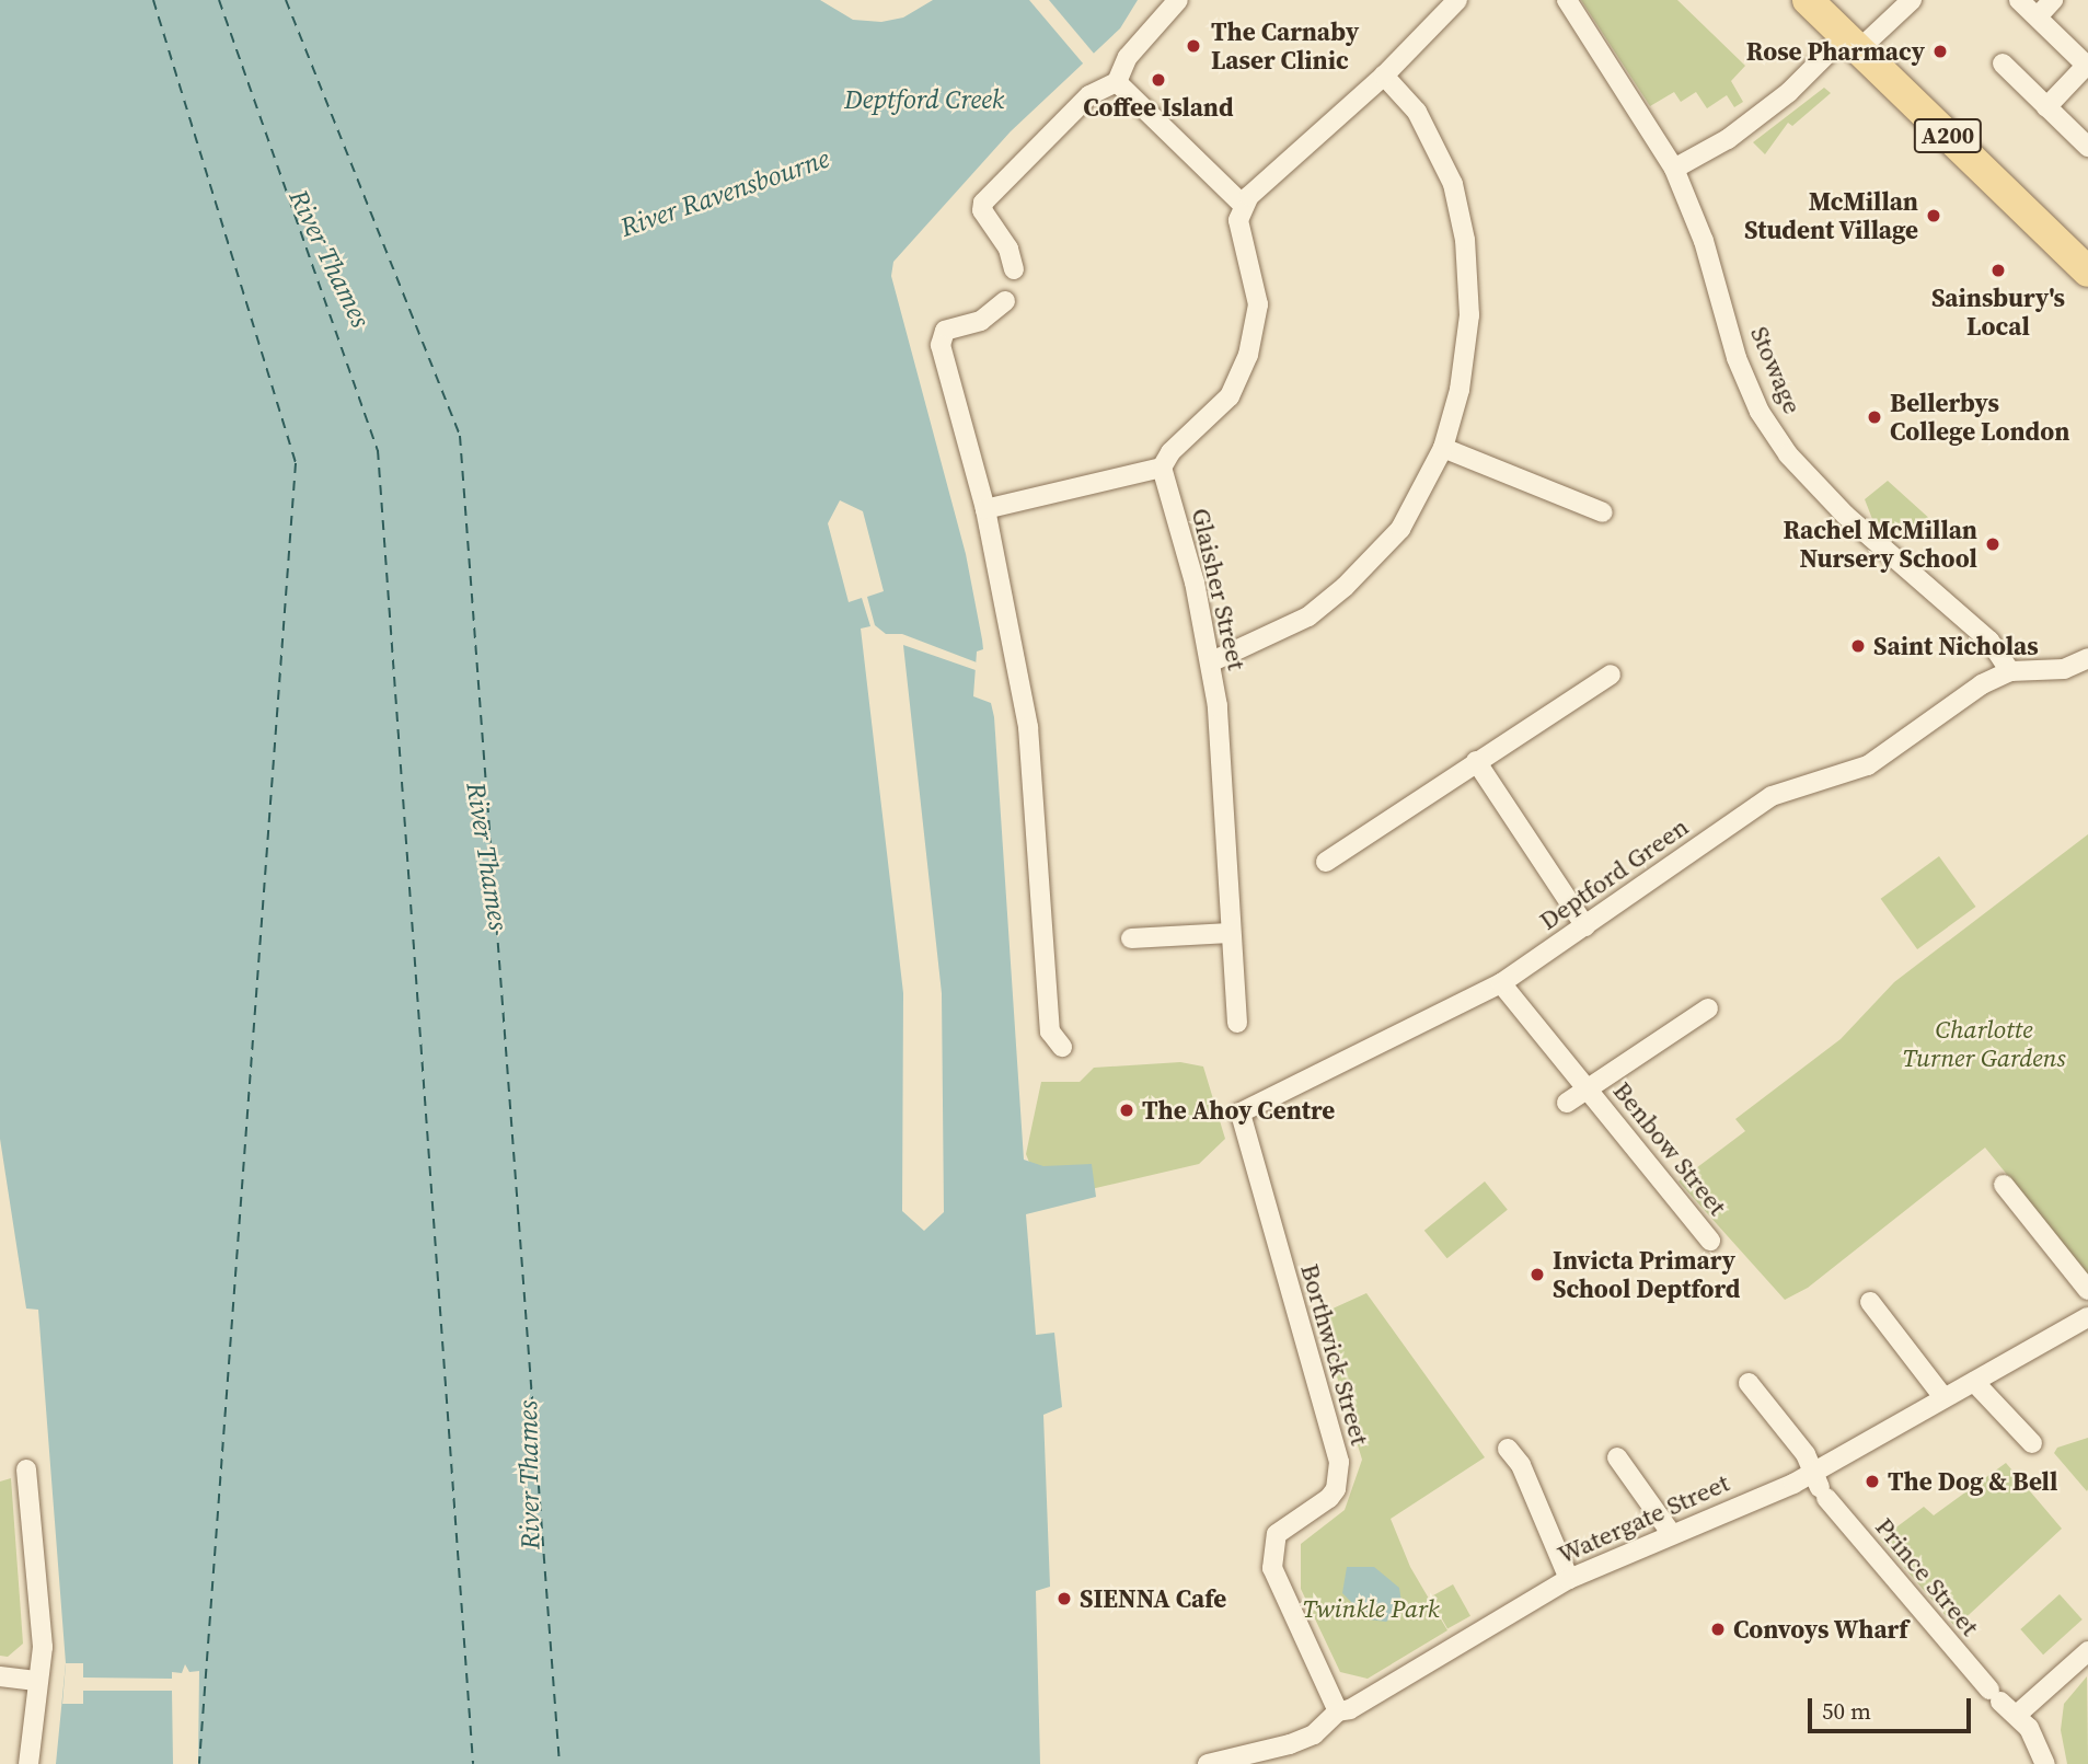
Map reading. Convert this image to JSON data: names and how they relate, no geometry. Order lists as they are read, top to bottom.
{
  "streets": {
    "main road": ["A200"],
    "street": [
      "Stowage",
      "Glaisher Street",
      "Deptford Green",
      "Benbow Street",
      "Borthwick Street",
      "Watergate Street",
      "Prince Street"
    ]
  },
  "crossings": [
    ["Stowage", "Deptford Green"],
    ["Deptford Green", "Benbow Street"],
    ["Deptford Green", "Borthwick Street"],
    ["Borthwick Street", "Watergate Street"],
    ["Watergate Street", "Prince Street"]
  ],
  "water": ["Deptford Creek", "River Ravensbourne", "River Thames"],
  "parks": ["Charlotte Turner Gardens", "Twinkle Park"],
  "places": [
    "The Carnaby Laser Clinic",
    "Rose Pharmacy",
    "Coffee Island",
    "McMillan Student Village",
    "Sainsbury's Local",
    "Bellerbys College London",
    "Rachel McMillan Nursery School",
    "Saint Nicholas",
    "The Ahoy Centre",
    "Invicta Primary School Deptford",
    "The Dog & Bell",
    "SIENNA Cafe",
    "Convoys Wharf"
  ],
  "scale_bar": "50 m"
}
